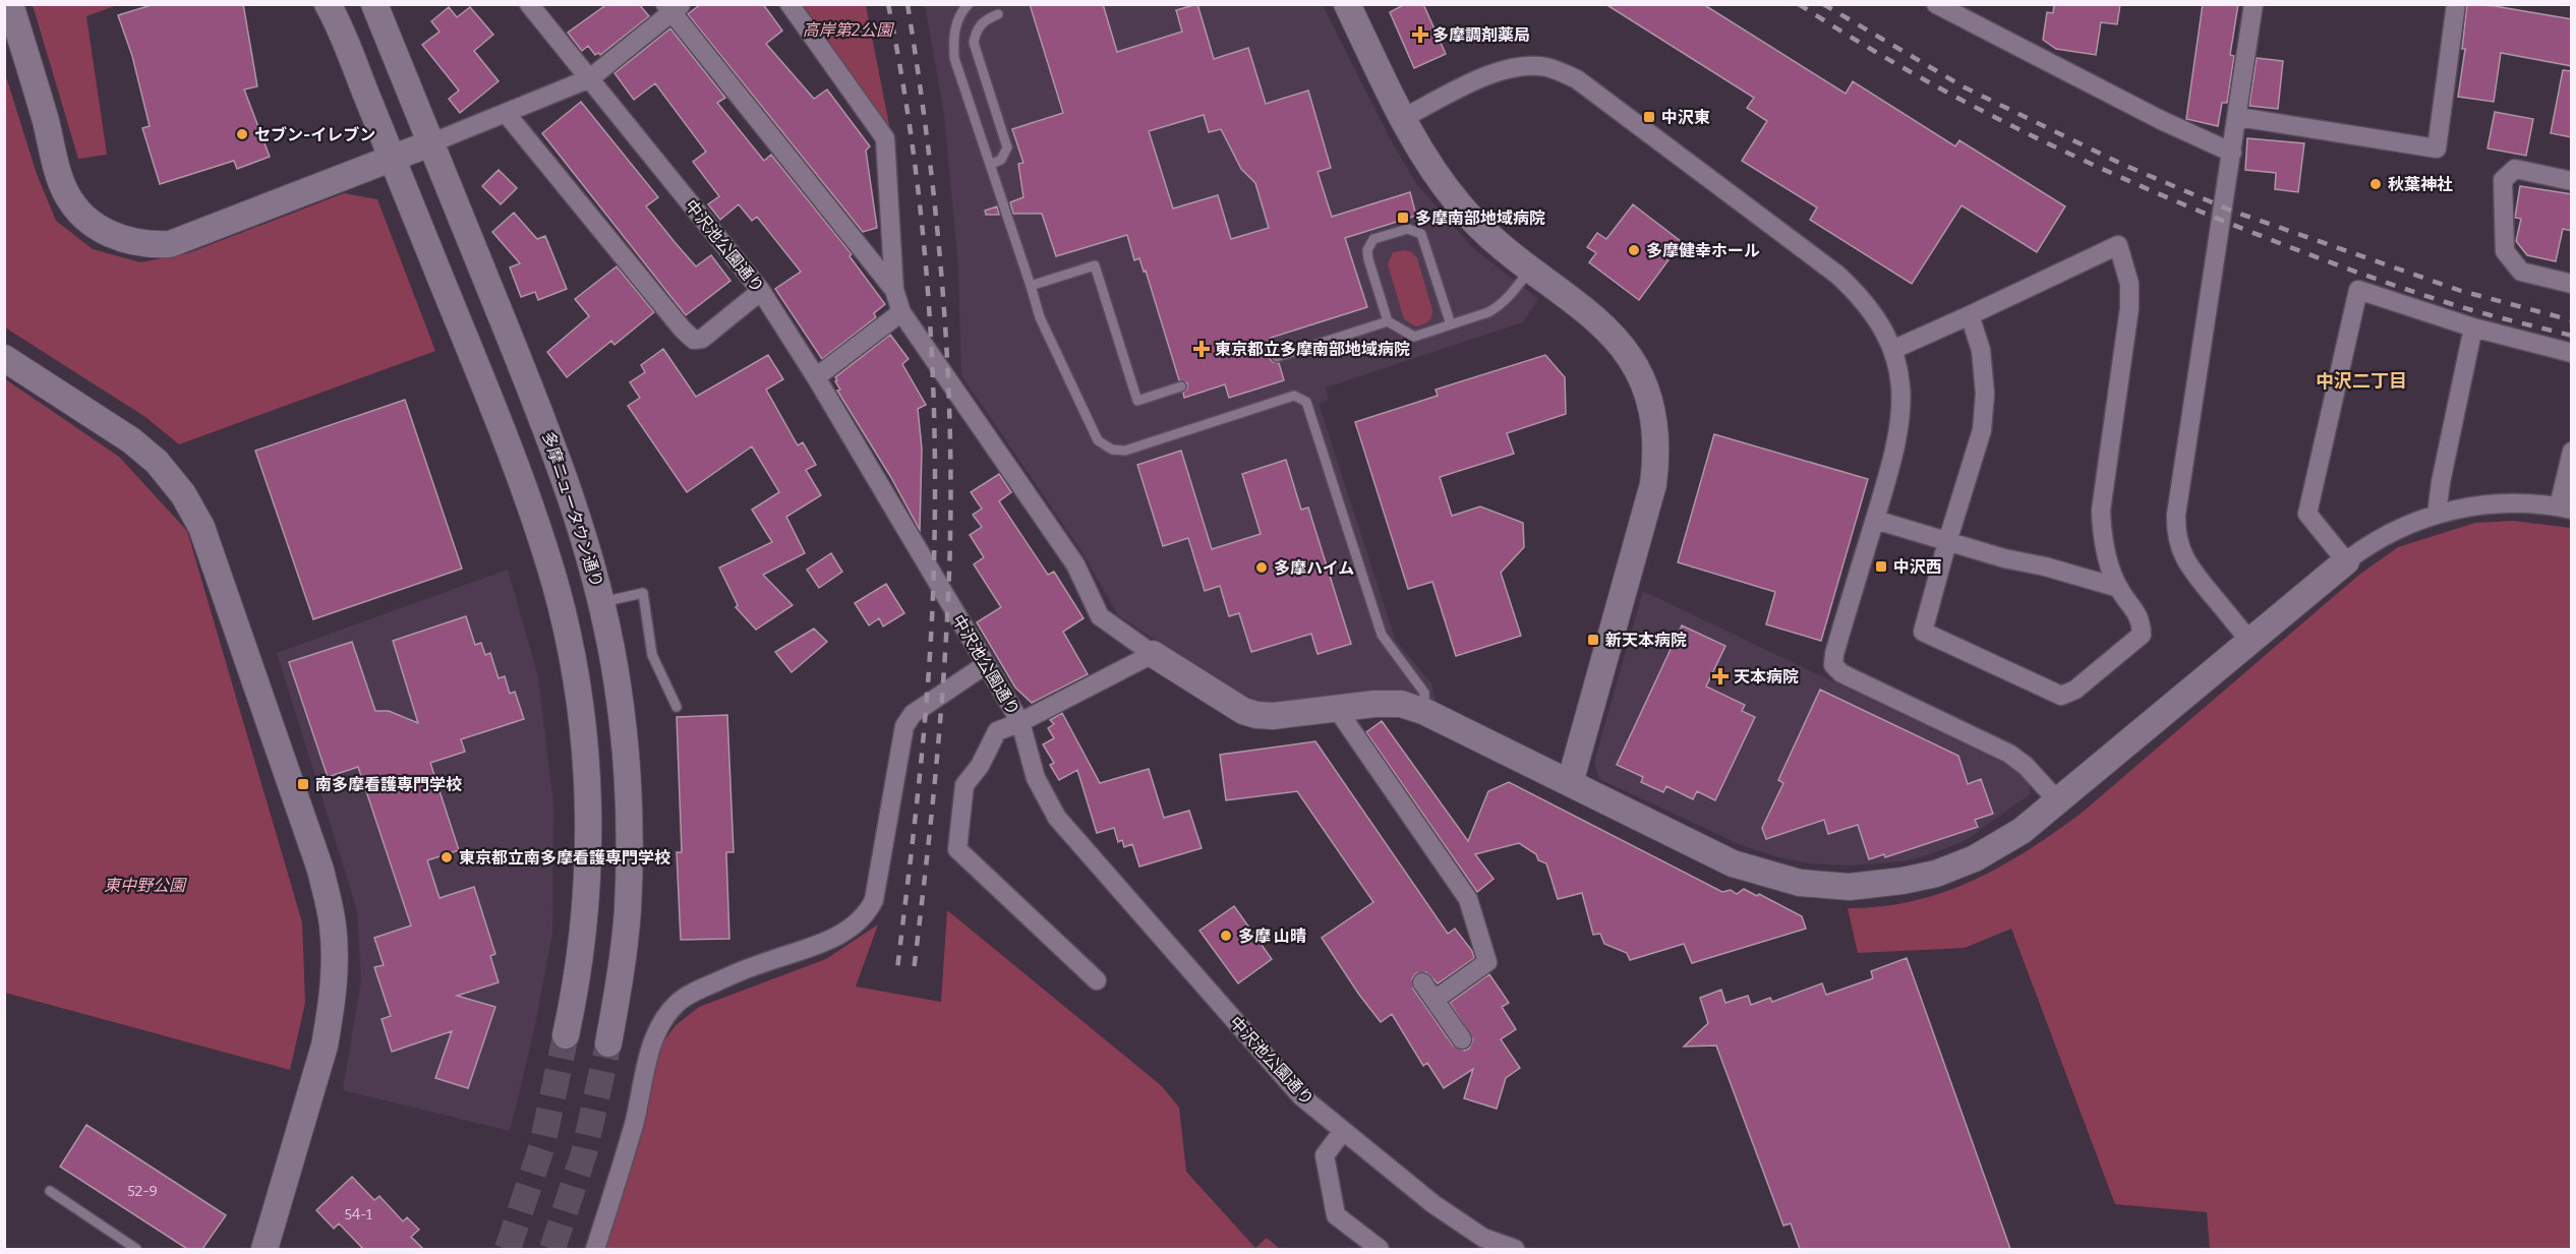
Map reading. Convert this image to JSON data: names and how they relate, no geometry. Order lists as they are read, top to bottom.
{
  "streets": {
    "street": ["中沢池公園通り", "多摩ニュータウン通り"]
  },
  "districts": ["中沢二丁目"],
  "parks": ["高岸第2公園", "東中野公園"],
  "places": {
    "health": ["多摩調剤薬局", "東京都立多摩南部地域病院", "天本病院"],
    "transit": [
      "中沢東",
      "多摩南部地域病院",
      "中沢西",
      "新天本病院",
      "南多摩看護専門学校"
    ],
    "other": [
      "セブン-イレブン",
      "秋葉神社",
      "多摩健幸ホール",
      "多摩ハイム",
      "東京都立南多摩看護専門学校",
      "多摩 山晴"
    ]
  },
  "house_numbers": ["52-9", "54-1"]
}
